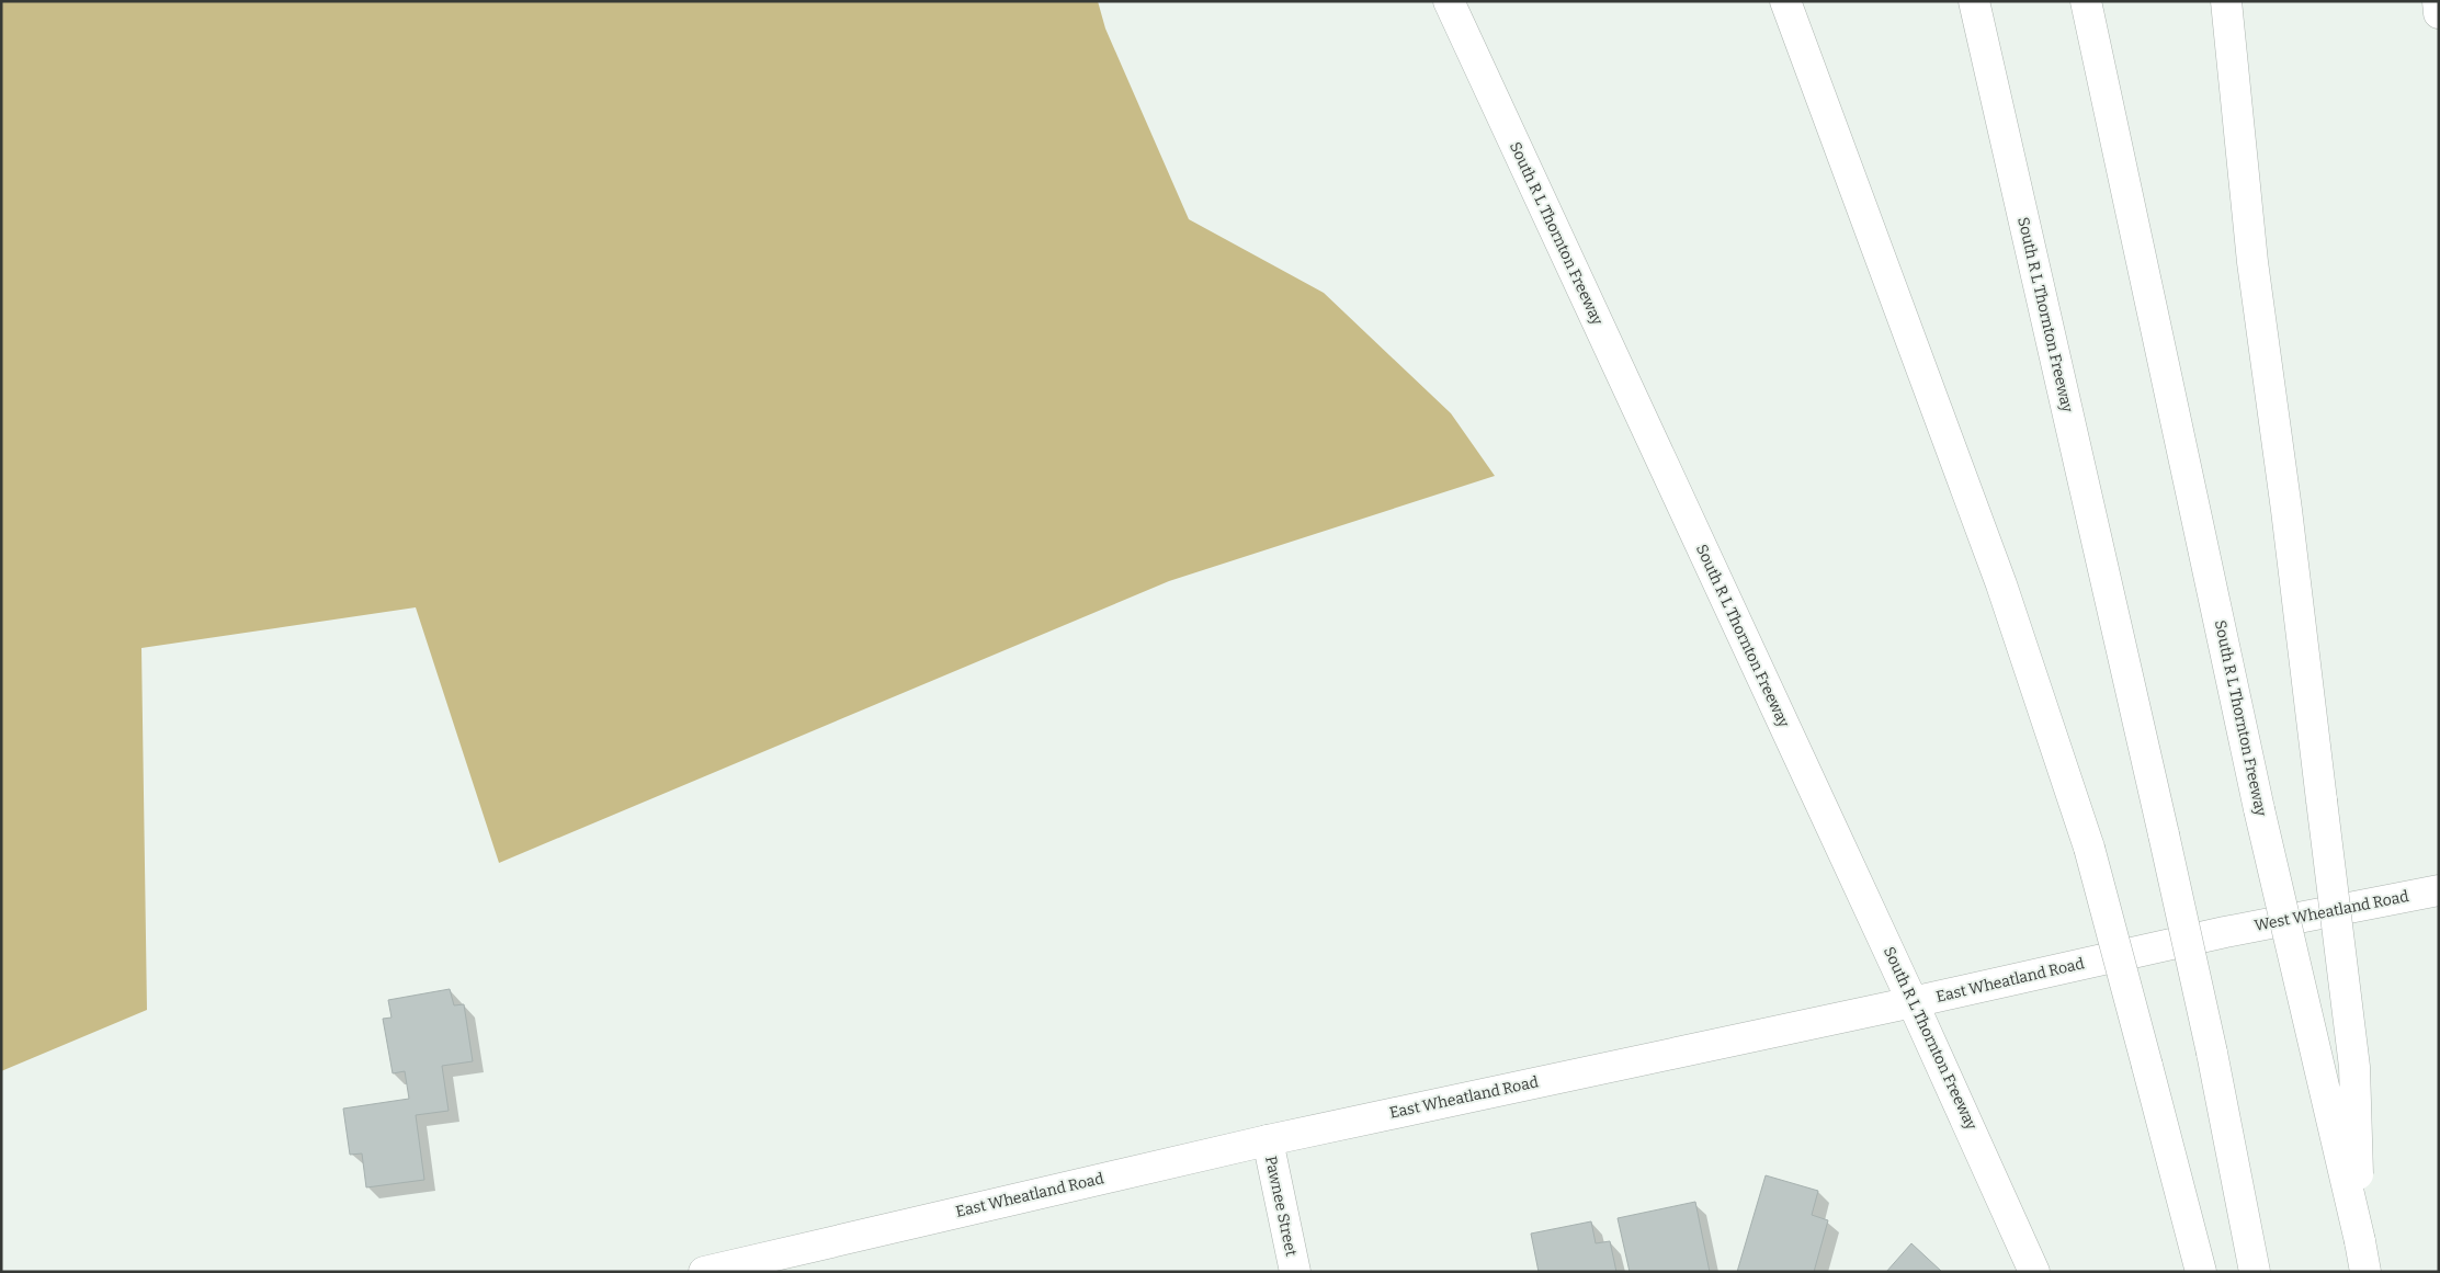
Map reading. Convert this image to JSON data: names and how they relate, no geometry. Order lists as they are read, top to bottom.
{
  "streets": {
    "main road": [
      "South R L Thornton Freeway",
      "West Wheatland Road",
      "East Wheatland Road",
      "Pawnee Street"
    ]
  },
  "crossings": [
    ["South R L Thornton Freeway", "East Wheatland Road"],
    ["West Wheatland Road", "East Wheatland Road"],
    ["East Wheatland Road", "Pawnee Street"]
  ]
}
